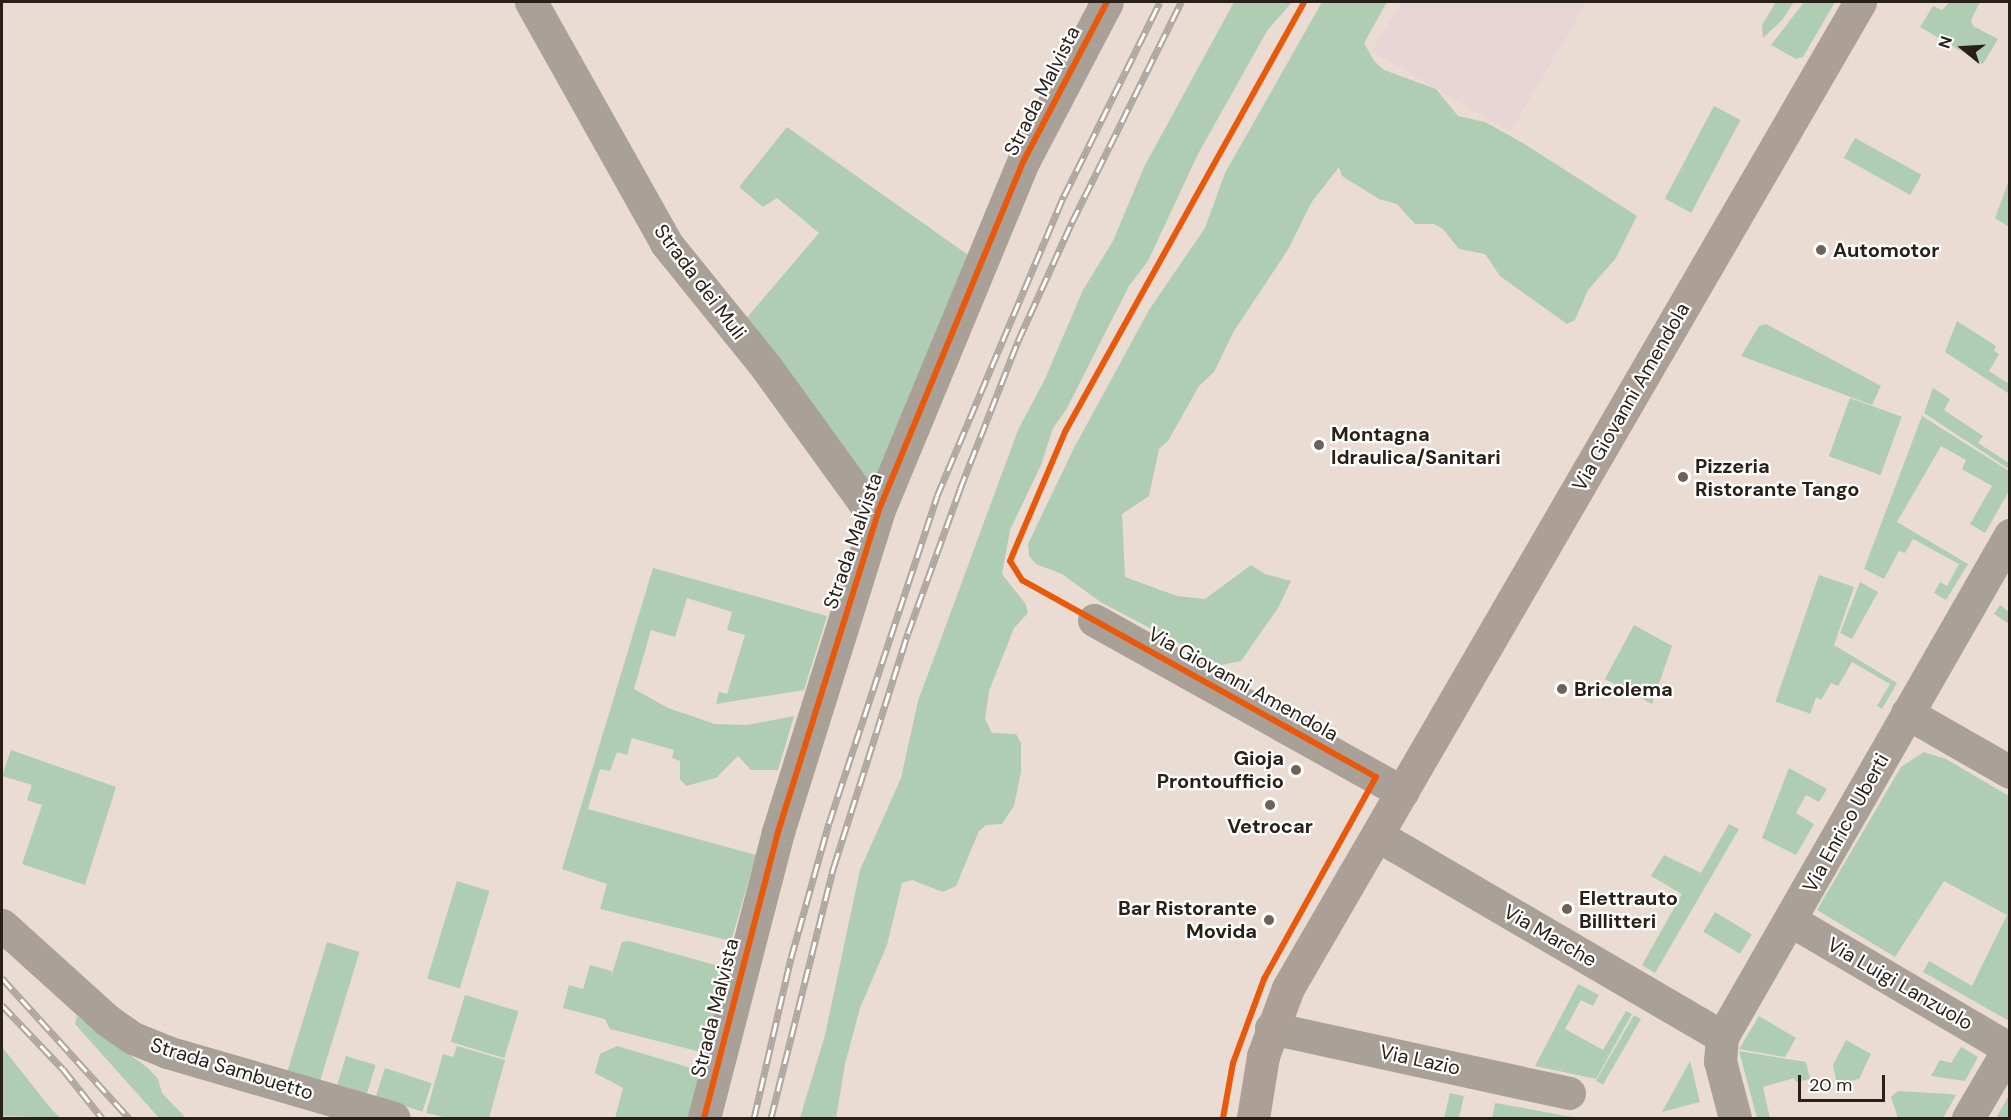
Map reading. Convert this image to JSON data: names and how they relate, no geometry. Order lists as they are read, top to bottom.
{
  "streets": {
    "main road": ["Via Giovanni Amendola"],
    "street": [
      "Strada Malvista",
      "Strada dei Muli",
      "Via Enrico Uberti",
      "Via Marche",
      "Via Luigi Lanzuolo",
      "Via Lazio",
      "Strada Sambuetto"
    ]
  },
  "crossings": [
    ["Strada Malvista", "Strada dei Muli"],
    ["Via Giovanni Amendola", "Via Marche"],
    ["Via Giovanni Amendola", "Via Lazio"],
    ["Via Enrico Uberti", "Via Marche"],
    ["Via Enrico Uberti", "Via Luigi Lanzuolo"]
  ],
  "places": [
    "Automotor",
    "Montagna Idraulica/Sanitari",
    "Pizzeria Ristorante Tango",
    "Bricolema",
    "Gioja Prontoufficio",
    "Vetrocar",
    "Elettrauto Billitteri",
    "Bar Ristorante Movida"
  ],
  "scale_bar": "20 m",
  "north": "left"
}
